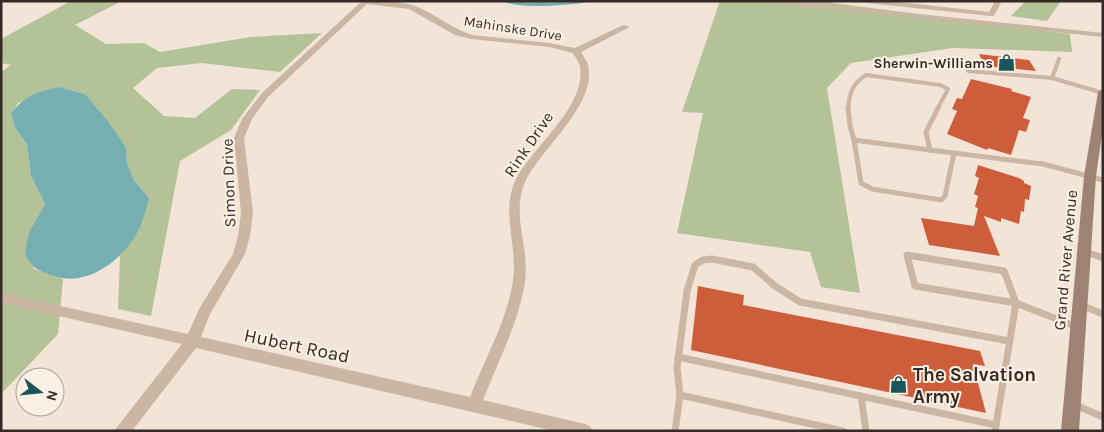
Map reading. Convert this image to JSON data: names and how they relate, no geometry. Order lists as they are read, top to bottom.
{
  "streets": {
    "main road": ["Grand River Avenue"],
    "street": [
      "Mahinske Drive",
      "Rink Drive",
      "Simon Drive",
      "Hubert Road"
    ]
  },
  "crossings": [
    ["Mahinske Drive", "Rink Drive"],
    ["Mahinske Drive", "Simon Drive"],
    ["Rink Drive", "Hubert Road"],
    ["Simon Drive", "Hubert Road"]
  ],
  "places": {
    "shop": ["Sherwin-Williams", "The Salvation Army"]
  },
  "north": "right"
}
